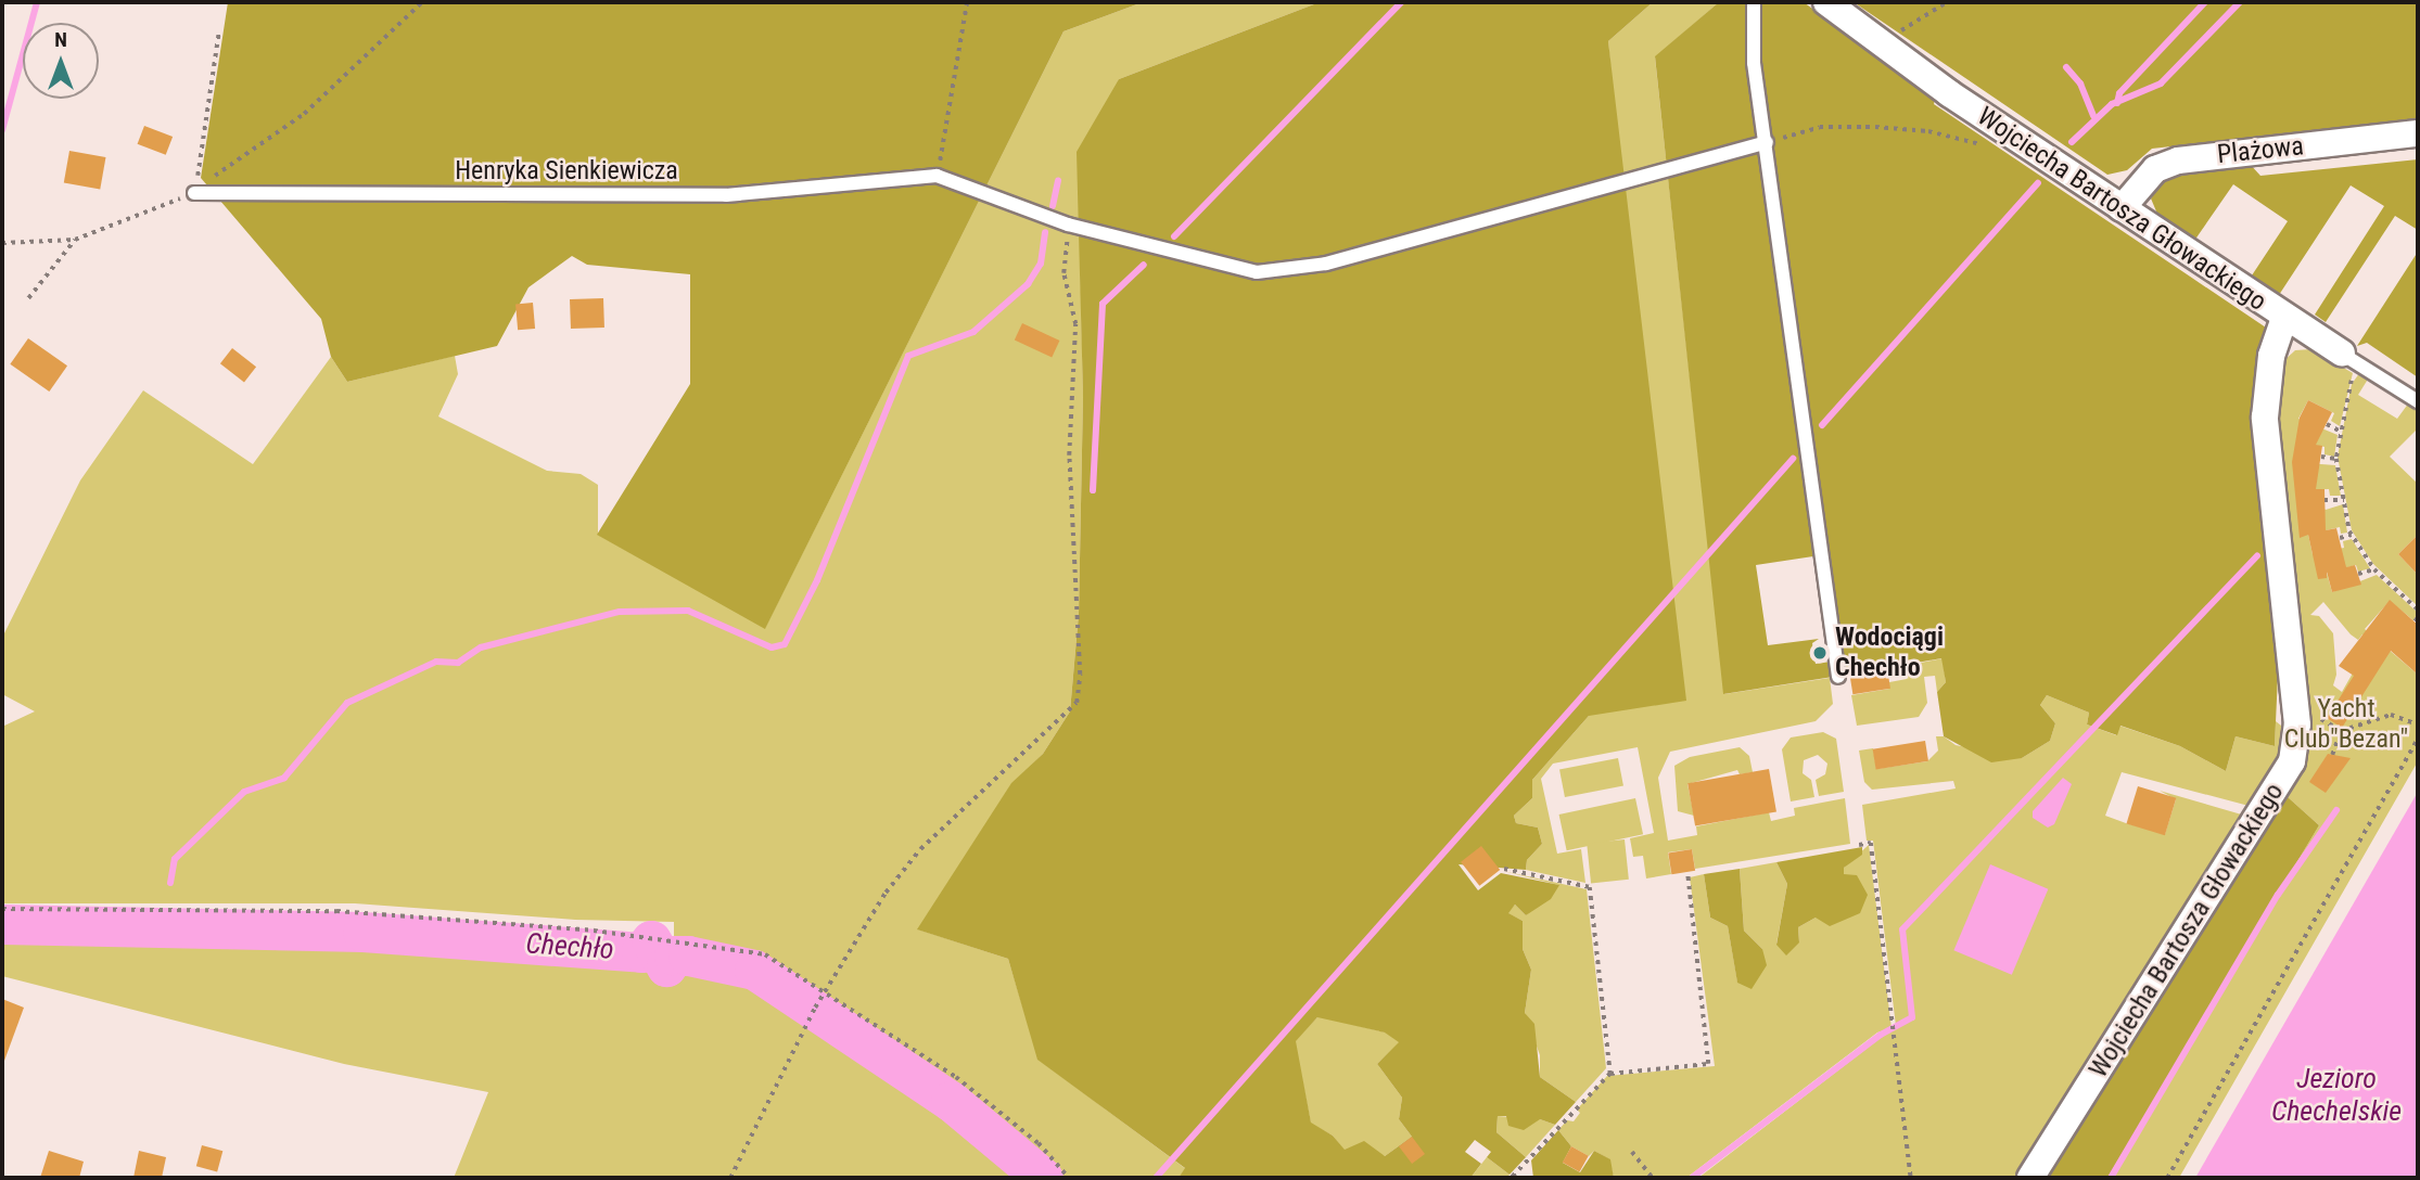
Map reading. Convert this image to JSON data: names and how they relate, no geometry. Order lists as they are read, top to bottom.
{
  "streets": {
    "street": ["Plażowa", "Wojciecha Bartosza Głowackiego"],
    "lane": ["Henryka Sienkiewicza"]
  },
  "crossings": [
    ["Plażowa", "Wojciecha Bartosza Głowackiego"]
  ],
  "water": ["Chechło", "Jezioro Chechelskie"],
  "parks": ["Yacht Club\"Bezan\""],
  "places": ["Wodociągi Chechło"],
  "north": "top"
}
